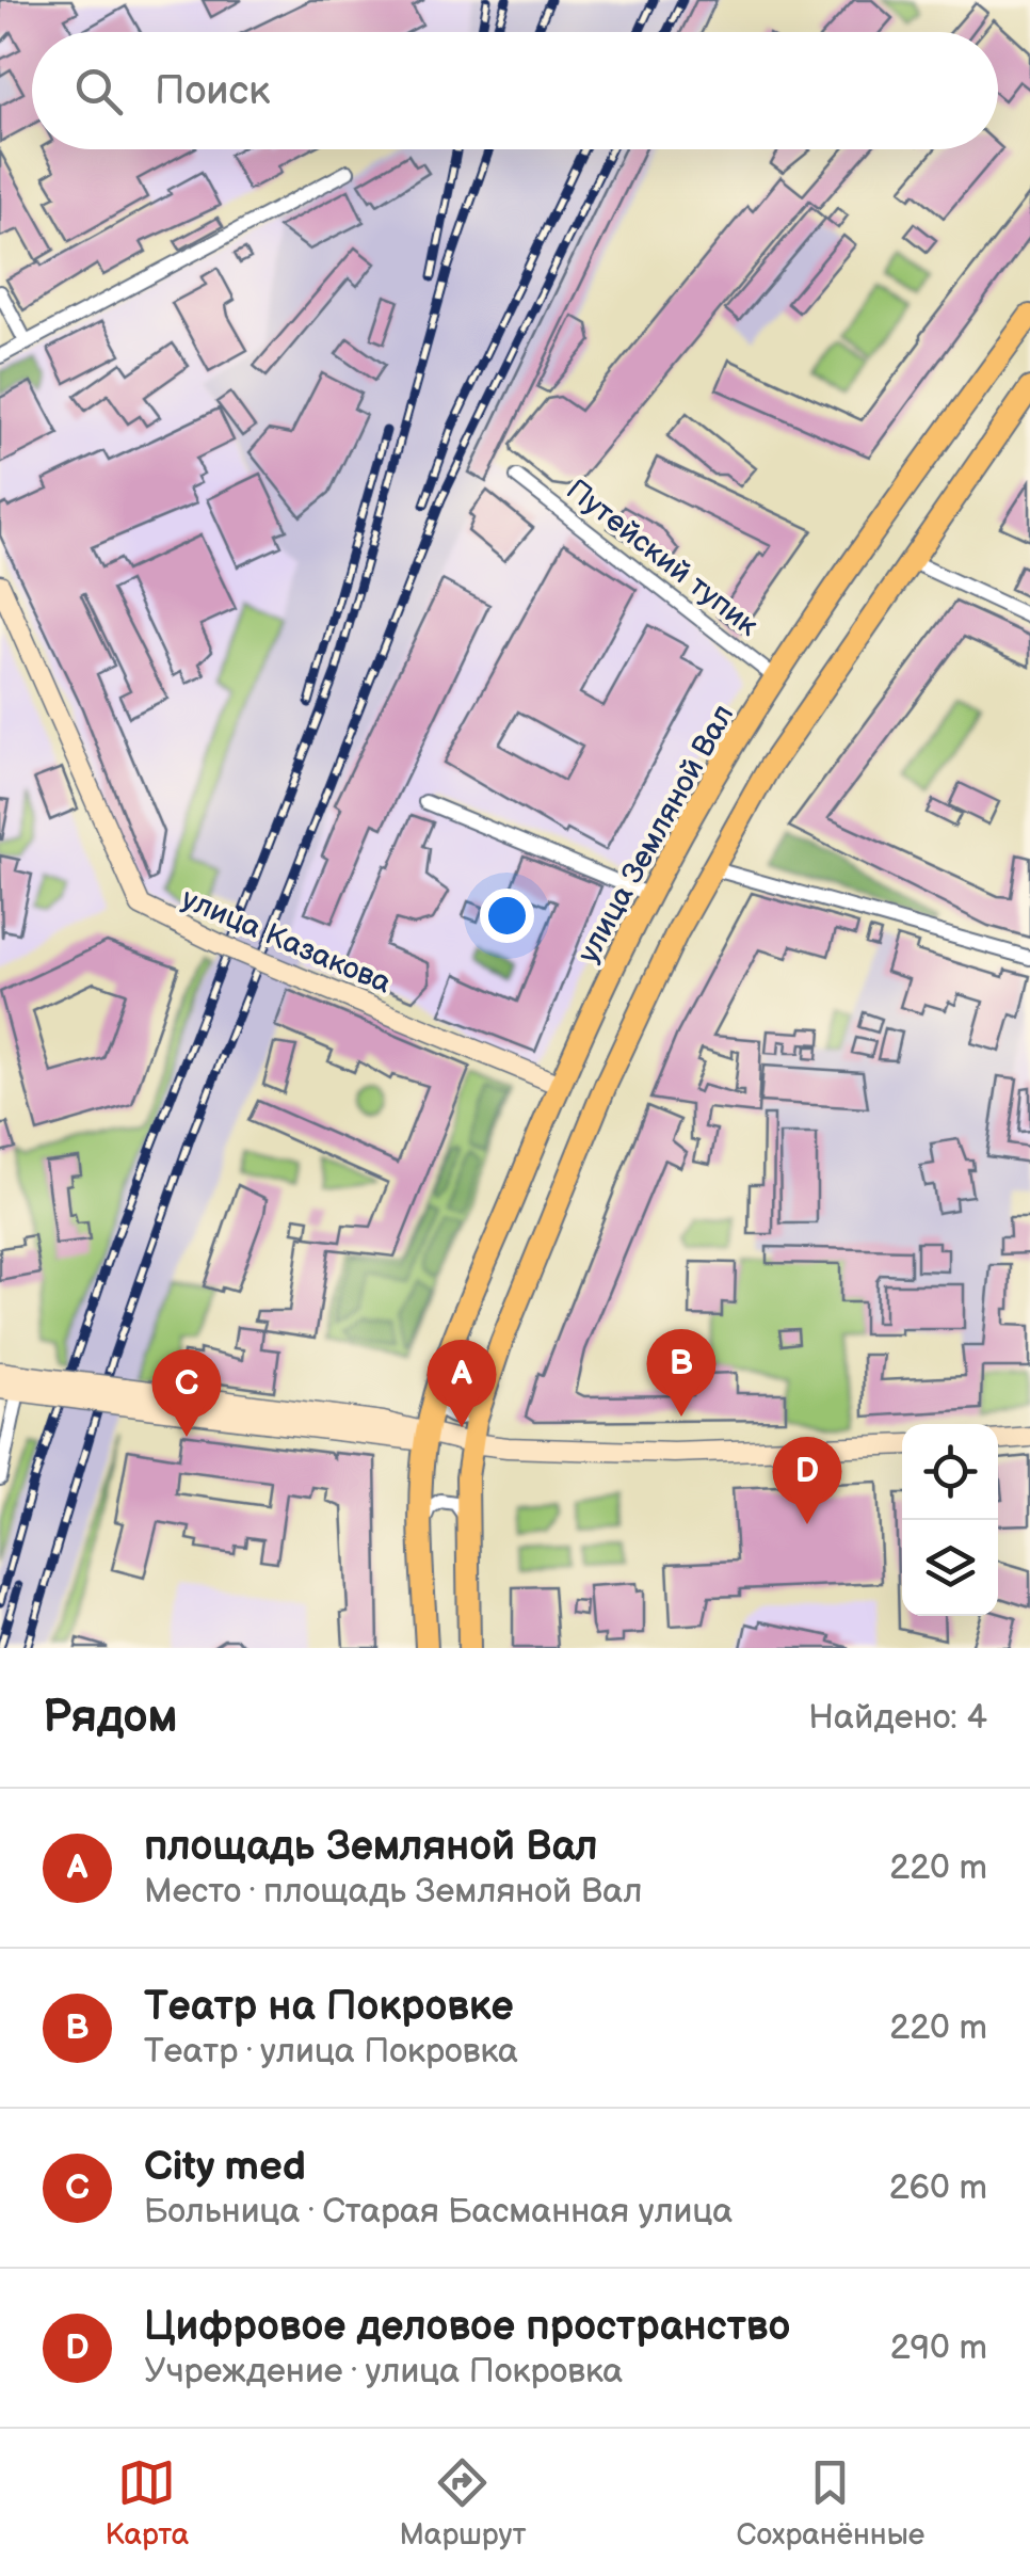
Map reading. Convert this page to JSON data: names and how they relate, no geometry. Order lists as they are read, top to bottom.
{
  "streets": {
    "main road": ["улица Земляной Вал", "улица Казакова"],
    "street": ["Путейский тупик"]
  },
  "crossings": [
    ["Путейский тупик", "улица Земляной Вал"],
    ["улица Земляной Вал", "улица Казакова"]
  ],
  "page": {
    "search": "Поиск",
    "pins": [
      "B",
      "A",
      "C",
      "D"
    ],
    "heading": ["Рядом", "Найдено: 4"],
    "list": [
      {
        "mark": "A",
        "name": "площадь Земляной Вал",
        "note": "Место · площадь Земляной Вал",
        "value": "220 m"
      },
      {
        "mark": "B",
        "name": "Театр на Покровке",
        "note": "Театр · улица Покровка",
        "value": "220 m"
      },
      {
        "mark": "C",
        "name": "City med",
        "note": "Больница · Старая Басманная улица",
        "value": "260 m"
      },
      {
        "mark": "D",
        "name": "Цифровое деловое пространство",
        "note": "Учреждение · улица Покровка",
        "value": "290 m"
      }
    ],
    "nav": ["Карта", "Маршрут", "Сохранённые"]
  }
}
